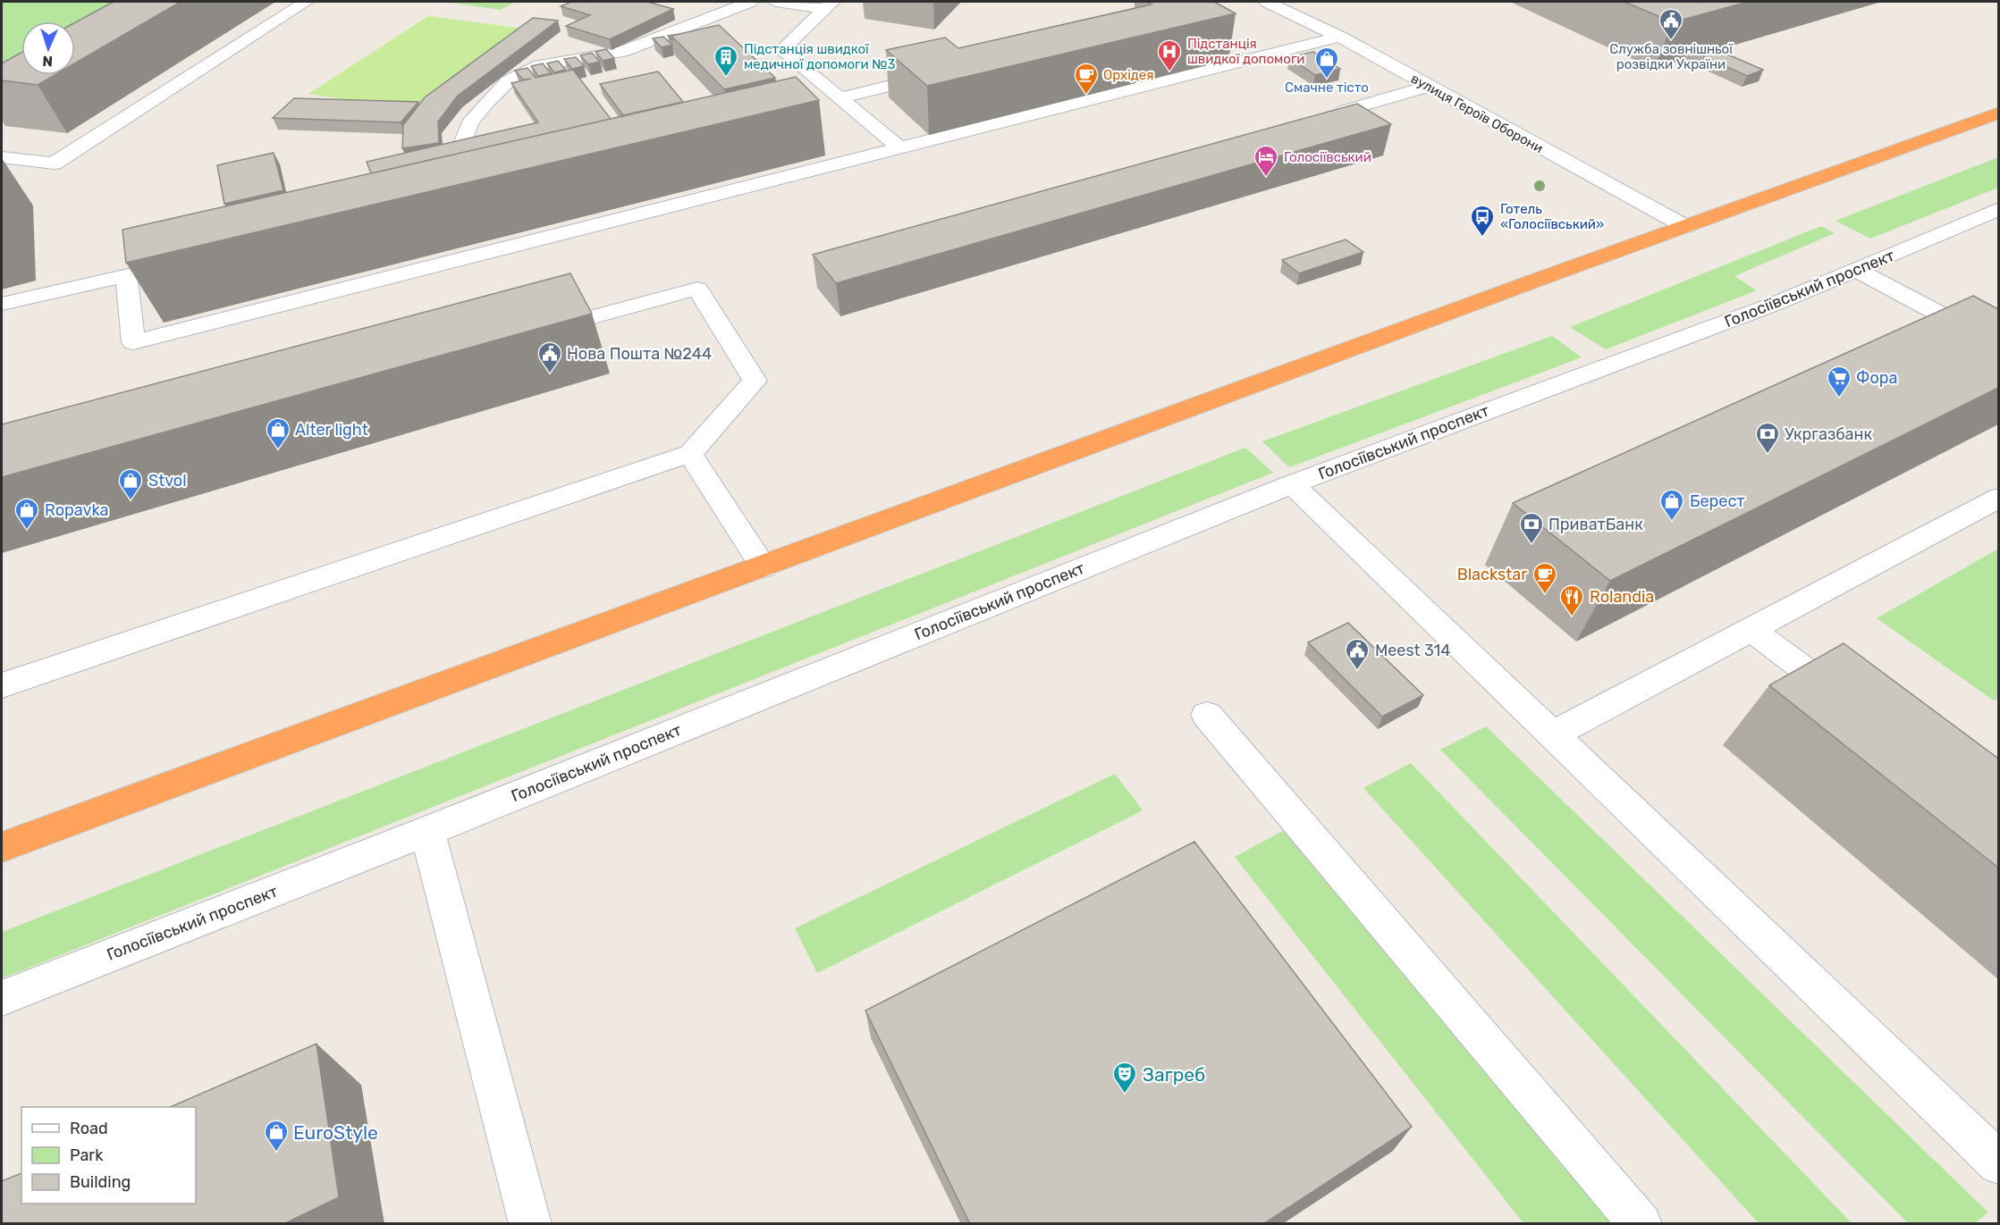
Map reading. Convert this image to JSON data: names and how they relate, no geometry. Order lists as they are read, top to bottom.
{
  "streets": {
    "street": ["вулиця Героїв Оборони", "Голосіївський проспект"]
  },
  "places": {
    "public building": ["Служба зовнішньої розвідки України", "Нова Пошта №244", "Meest 314"],
    "hospital": ["Підстанція швидкої допомоги"],
    "building": ["Підстанція швидкої медичної допомоги №3"],
    "shop": [
      "Смачне тісто",
      "Alter light",
      "Stvol",
      "Берест",
      "Ropavka",
      "EuroStyle"
    ],
    "cafe": ["Орхідея", "Blackstar"],
    "hotel": ["Голосіївський"],
    "bus stop": ["Готель «Голосіївський»"],
    "supermarket": ["Фора"],
    "bank": ["Укргазбанк", "ПриватБанк"],
    "restaurant": ["Rolandia"],
    "theatre": ["Загреб"]
  },
  "legend": ["Road", "Park", "Building"],
  "north": "bottom"
}
